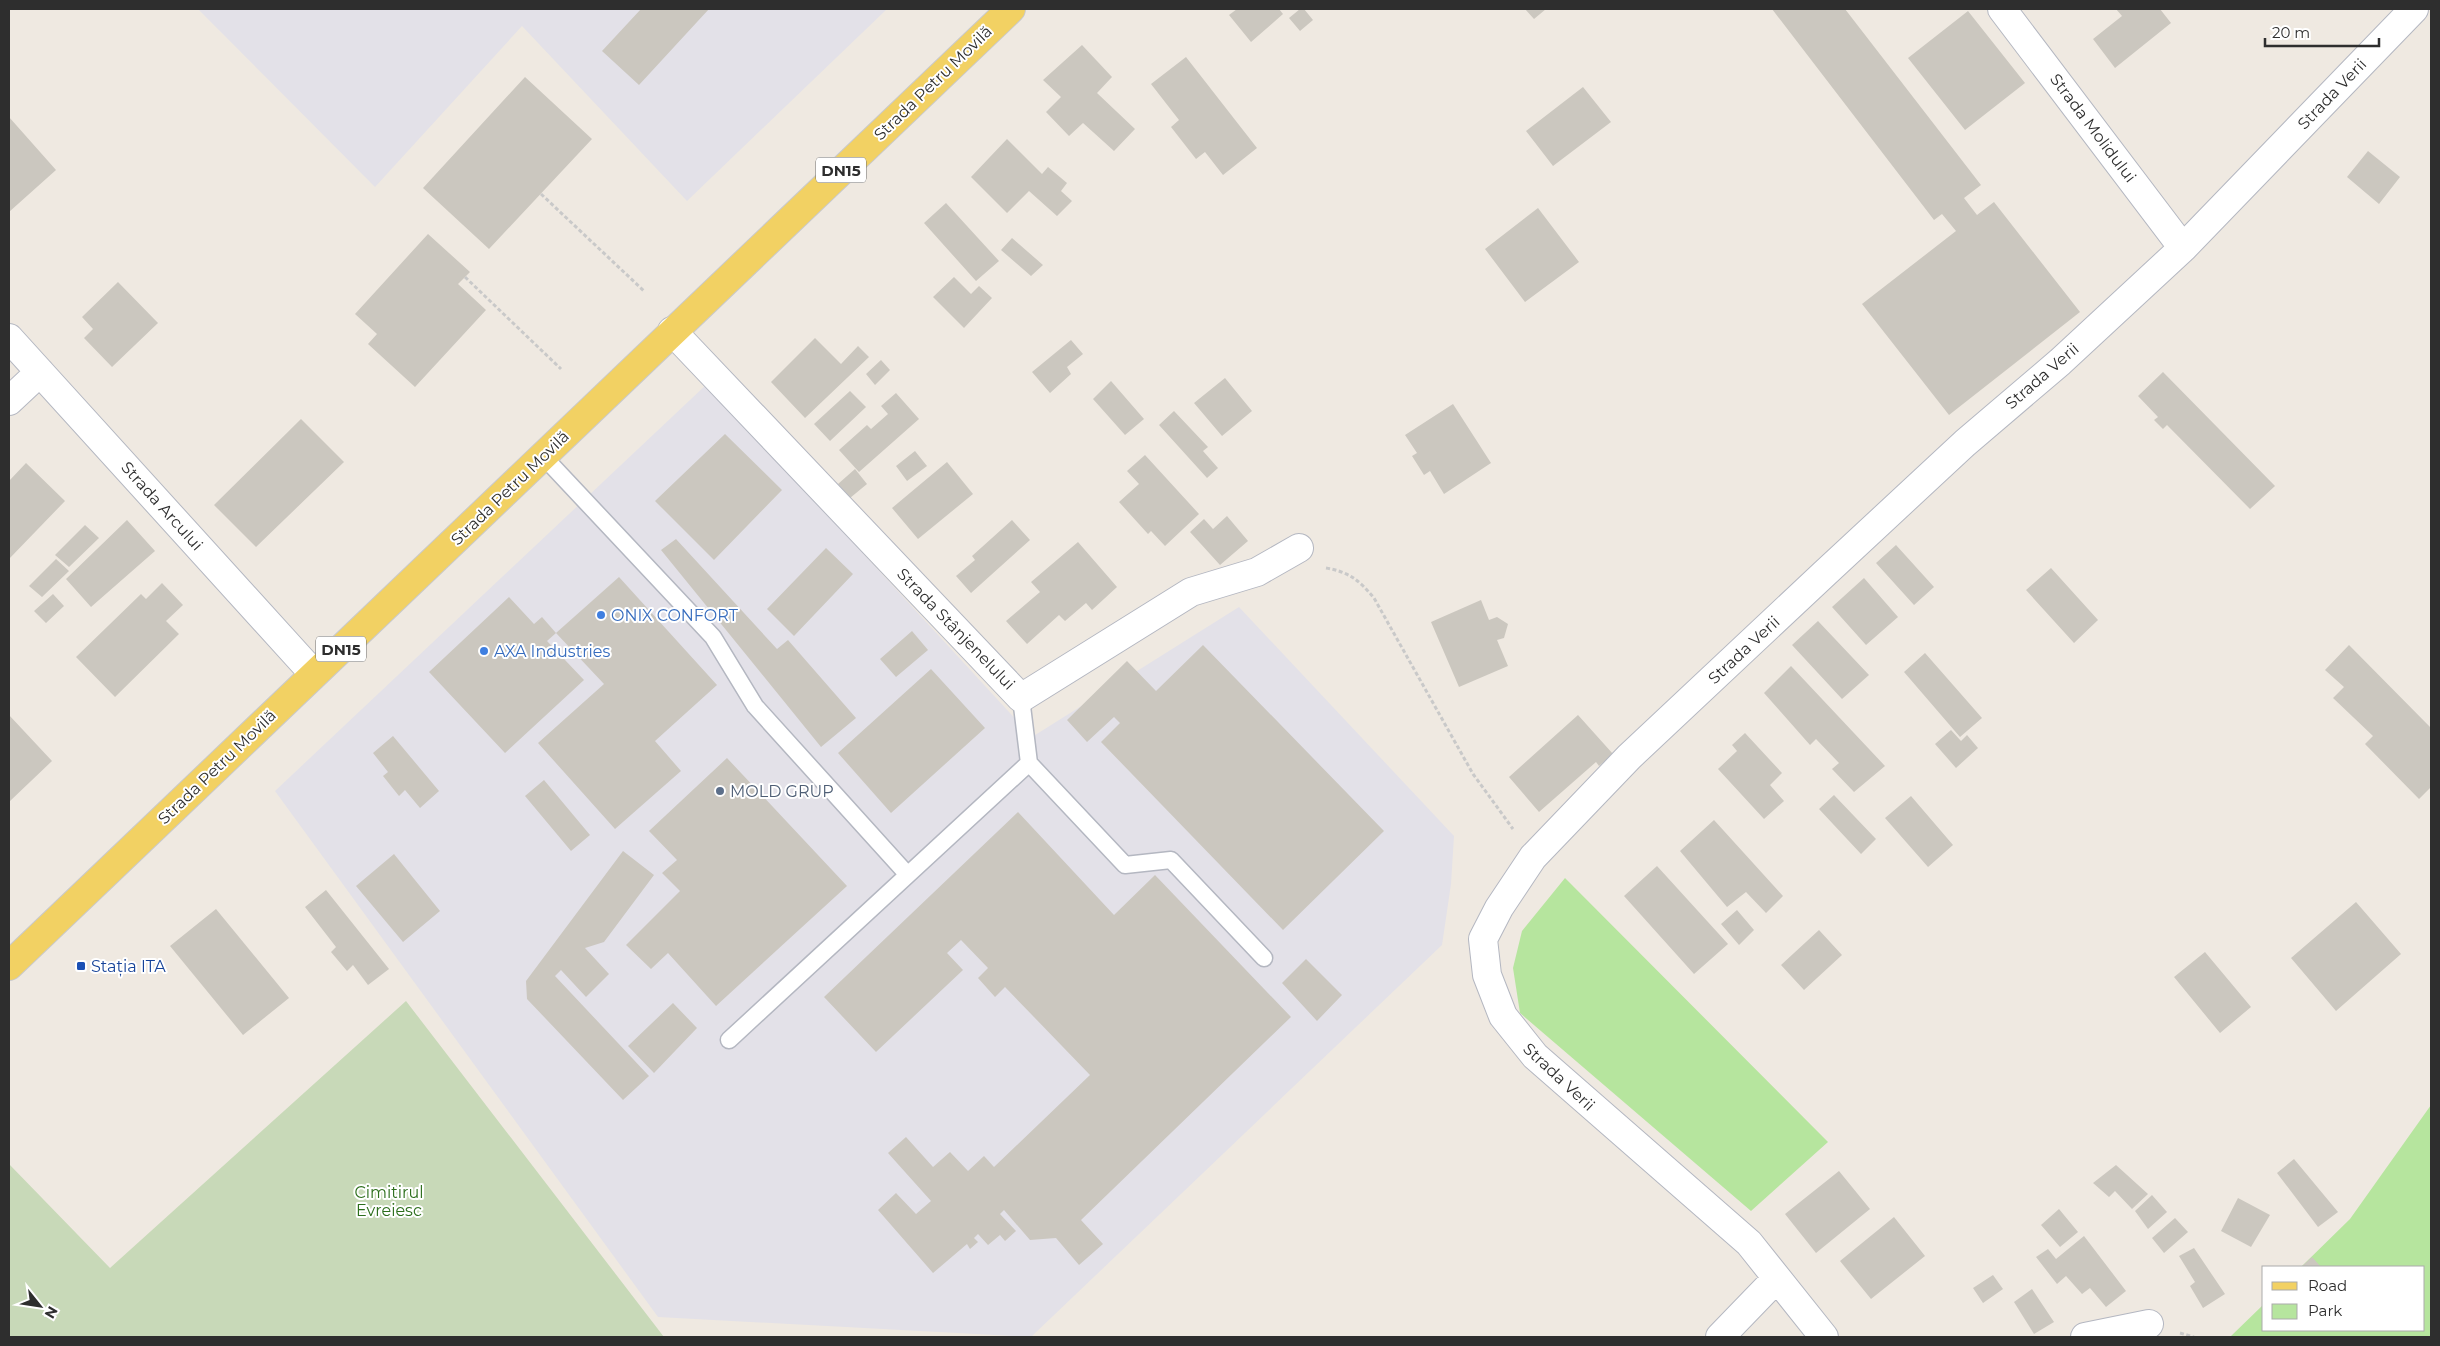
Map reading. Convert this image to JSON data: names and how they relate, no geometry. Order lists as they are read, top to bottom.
{
  "streets": {
    "main road": ["Strada Petru Movilă", "DN15"],
    "street": [
      "Strada Verii",
      "Strada Molidului",
      "Strada Arcului",
      "Strada Stânjenelului"
    ]
  },
  "crossings": [
    ["Strada Petru Movilă", "Strada Arcului"],
    ["Strada Petru Movilă", "Strada Stânjenelului"],
    ["Strada Verii", "Strada Molidului"]
  ],
  "parks": ["Cimitirul Evreiesc"],
  "places": {
    "other": ["ONIX CONFORT", "AXA Industries", "MOLD GRUP"],
    "transit": ["Stația ITA"]
  },
  "legend": ["Road", "Park"],
  "scale_bar": "20 m",
  "north": "bottom right"
}
